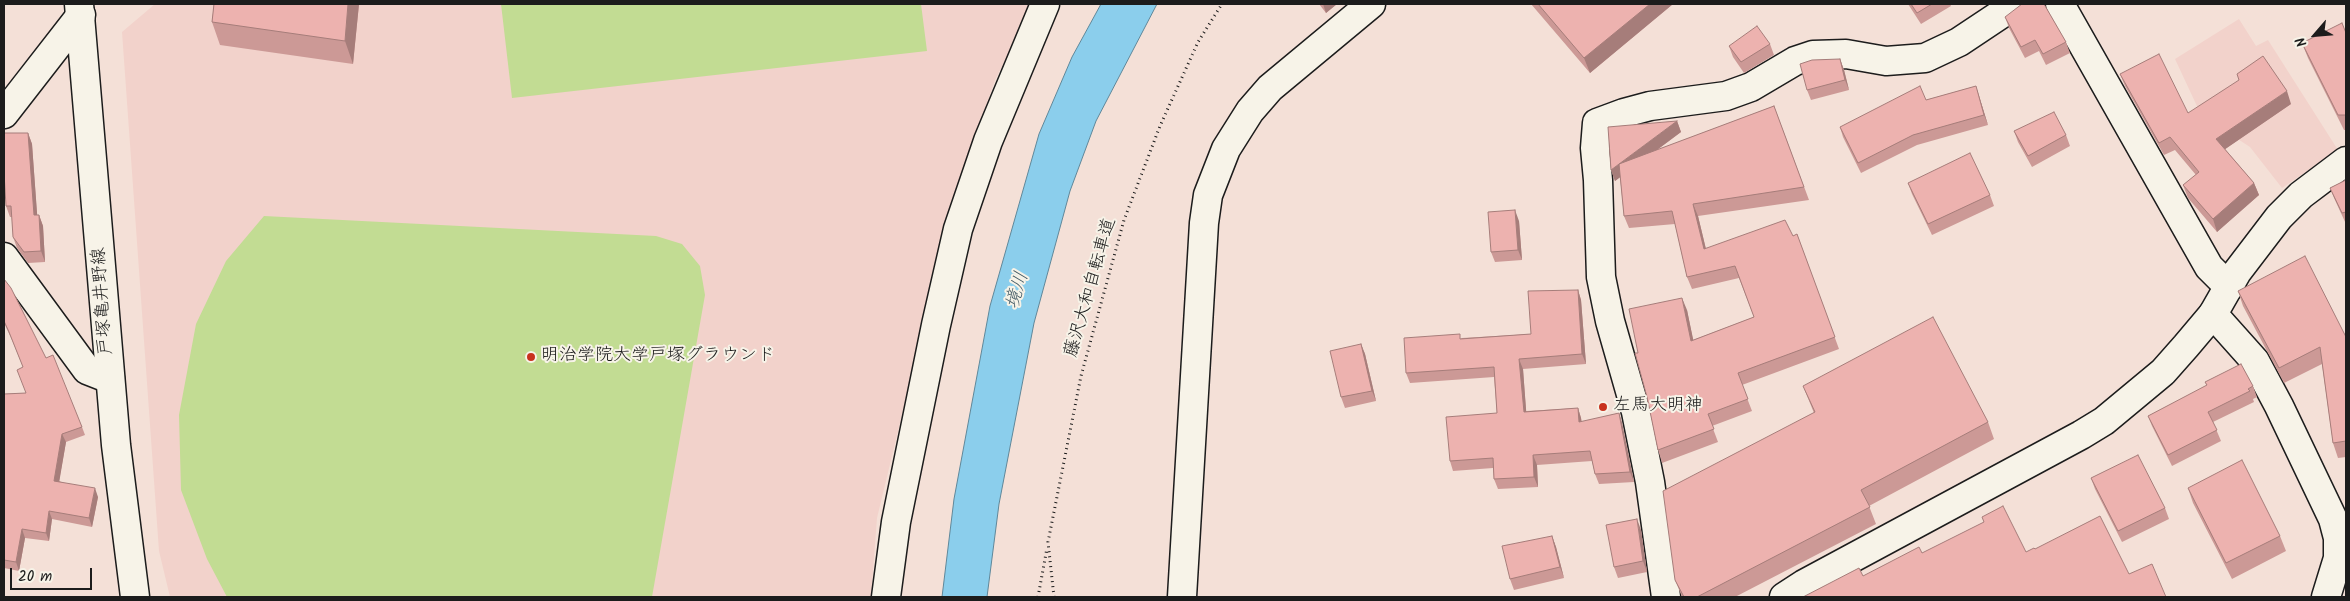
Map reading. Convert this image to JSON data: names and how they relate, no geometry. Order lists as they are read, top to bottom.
{
  "streets": {
    "street": ["戸塚亀井野線"],
    "path": ["藤沢大和自転車道"]
  },
  "water": ["境川"],
  "places": ["明治学院大学戸塚グラウンド", "左馬大明神"],
  "scale_bar": "20 m",
  "north": "bottom left"
}
